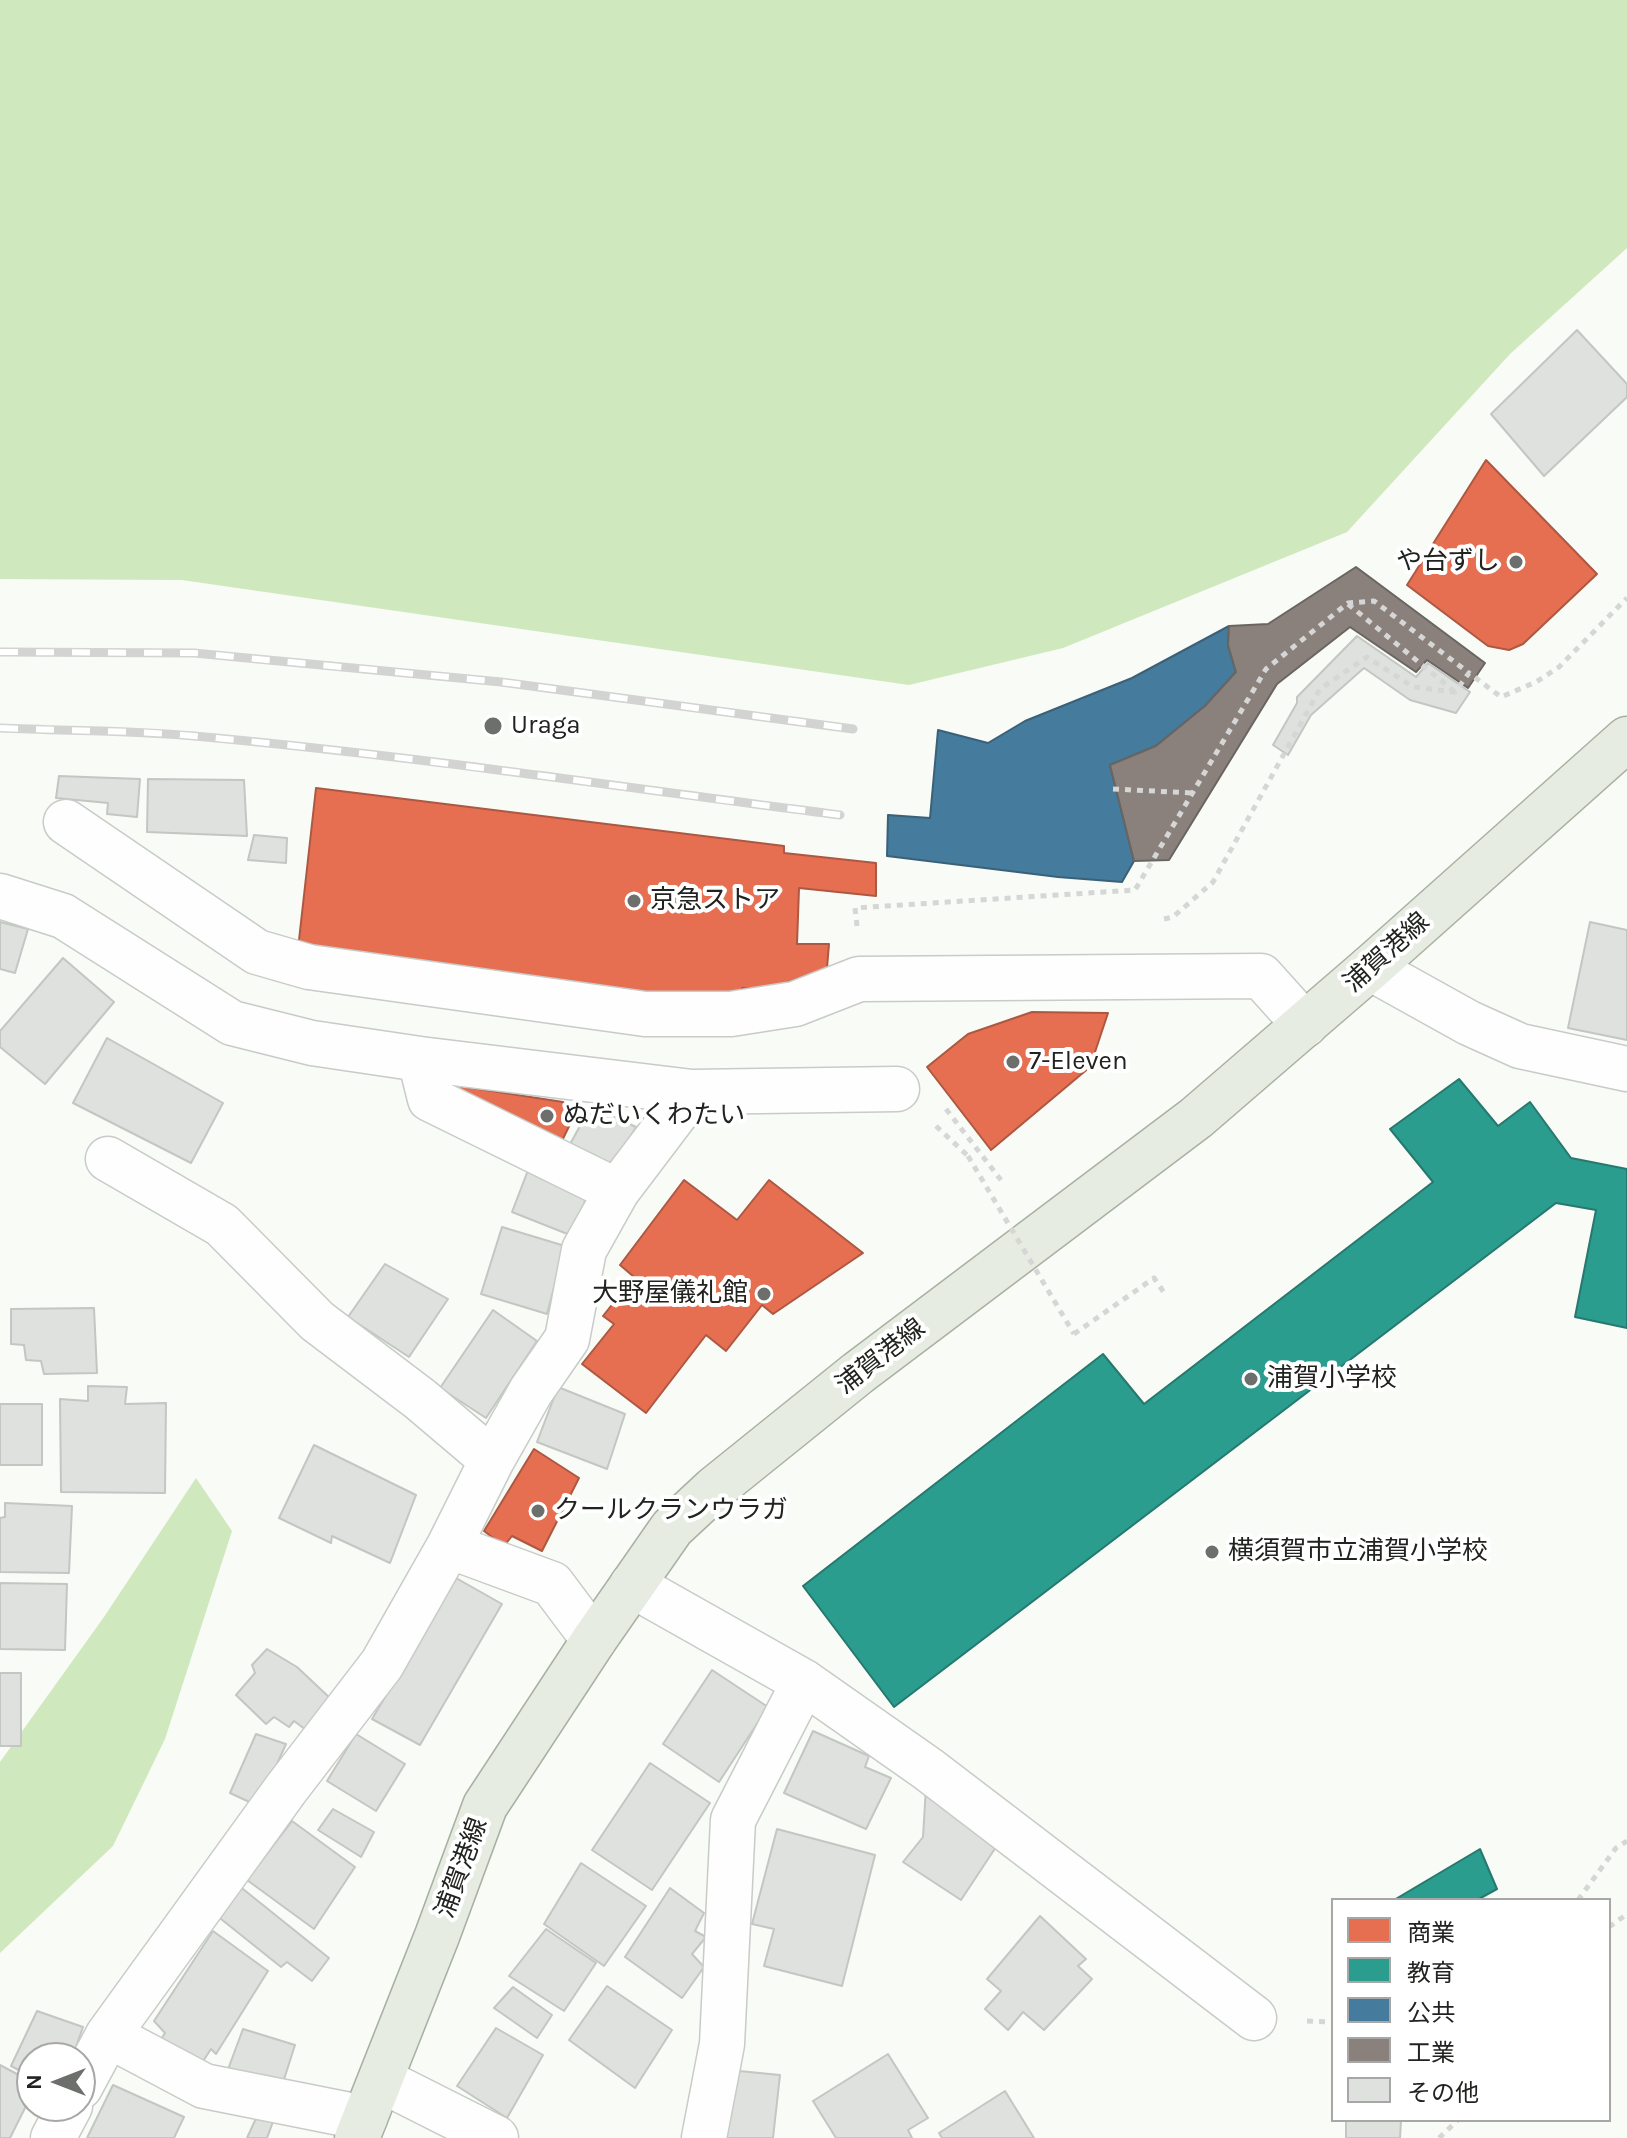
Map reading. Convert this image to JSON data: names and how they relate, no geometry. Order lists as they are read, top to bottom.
{
  "streets": {
    "main road": ["浦賀港線"]
  },
  "places": [
    "や台ずし",
    "Uraga",
    "京急ストア",
    "7-Eleven",
    "ぬだいくわたい",
    "大野屋儀礼館",
    "浦賀小学校",
    "クールクランウラガ",
    "横須賀市立浦賀小学校"
  ],
  "legend": [
    "商業",
    "教育",
    "公共",
    "工業",
    "その他"
  ],
  "north": "left"
}
